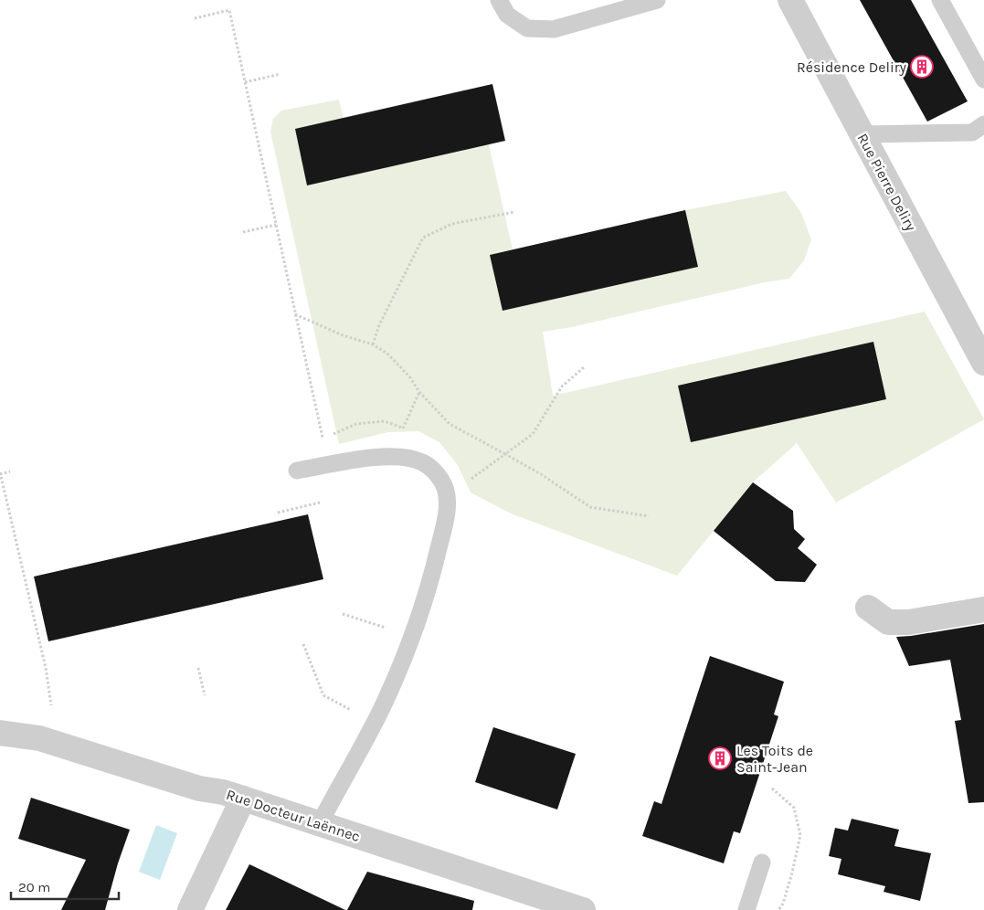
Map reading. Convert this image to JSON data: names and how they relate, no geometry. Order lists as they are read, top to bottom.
{
  "streets": {
    "street": ["Rue Pierre Deliry", "Rue Docteur Laënnec"]
  },
  "places": {
    "building": ["Résidence Deliry", "Les Toits de Saint-Jean"]
  },
  "scale_bar": "20 m"
}
